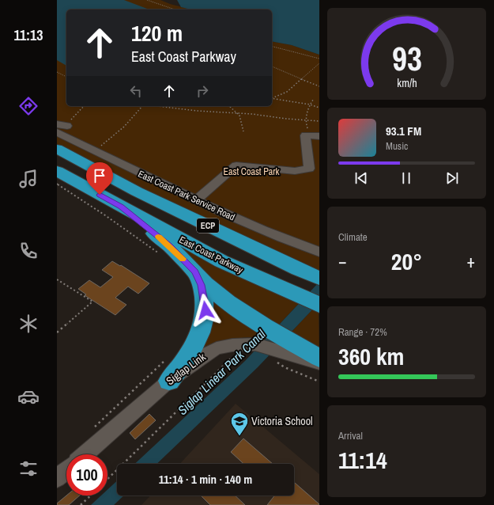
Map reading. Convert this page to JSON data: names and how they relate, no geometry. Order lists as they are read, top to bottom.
{
  "streets": {
    "highway": ["ECP", "East Coast Parkway"],
    "street": ["East Coast Park Service Road", "Siglap Link"]
  },
  "water": ["Siglap Linear Park Canal"],
  "parks": ["East Coast Park"],
  "places": {
    "school or university": ["Victoria School"]
  },
  "page": {
    "tabs": "11:13",
    "turn": ["120 m", "East Coast Parkway"],
    "song": ["93.1 FM", "Music"],
    "tile": [
      "Climate",
      ["Range · 72%", "360 km"],
      ["Arrival", "11:14"]
    ],
    "heat": ["−", "20°", "+"],
    "limit": "100",
    "trip": "11:14 · 1 min · 140 m",
    "gauge": ["93", "km/h"]
  }
}
